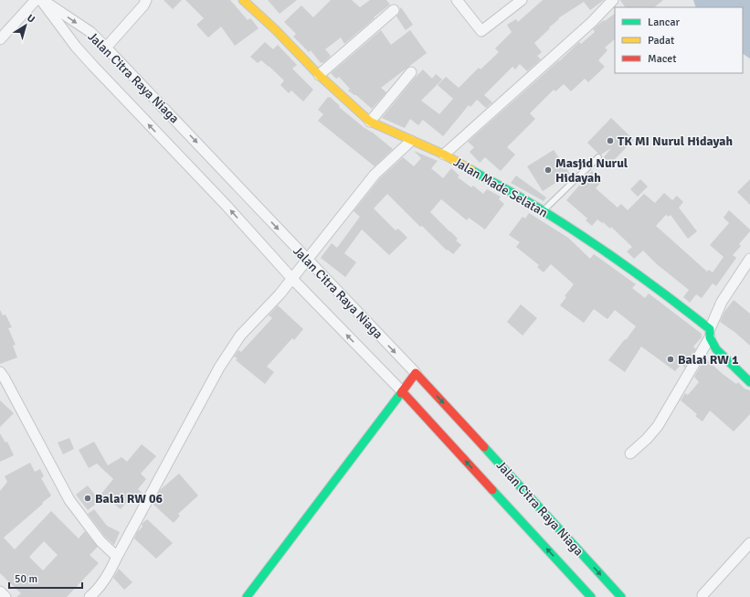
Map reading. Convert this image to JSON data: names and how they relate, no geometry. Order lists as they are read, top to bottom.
{
  "streets": {
    "street": ["Jalan Citra Raya Niaga", "Jalan Made Selatan"]
  },
  "places": [
    "TK MI Nurul Hidayah",
    "Masjid Nurul Hidayah",
    "Balai RW 1",
    "Balai RW 06"
  ],
  "legend": ["Lancar", "Padat", "Macet"],
  "scale_bar": "50 m",
  "north": "top right"
}
